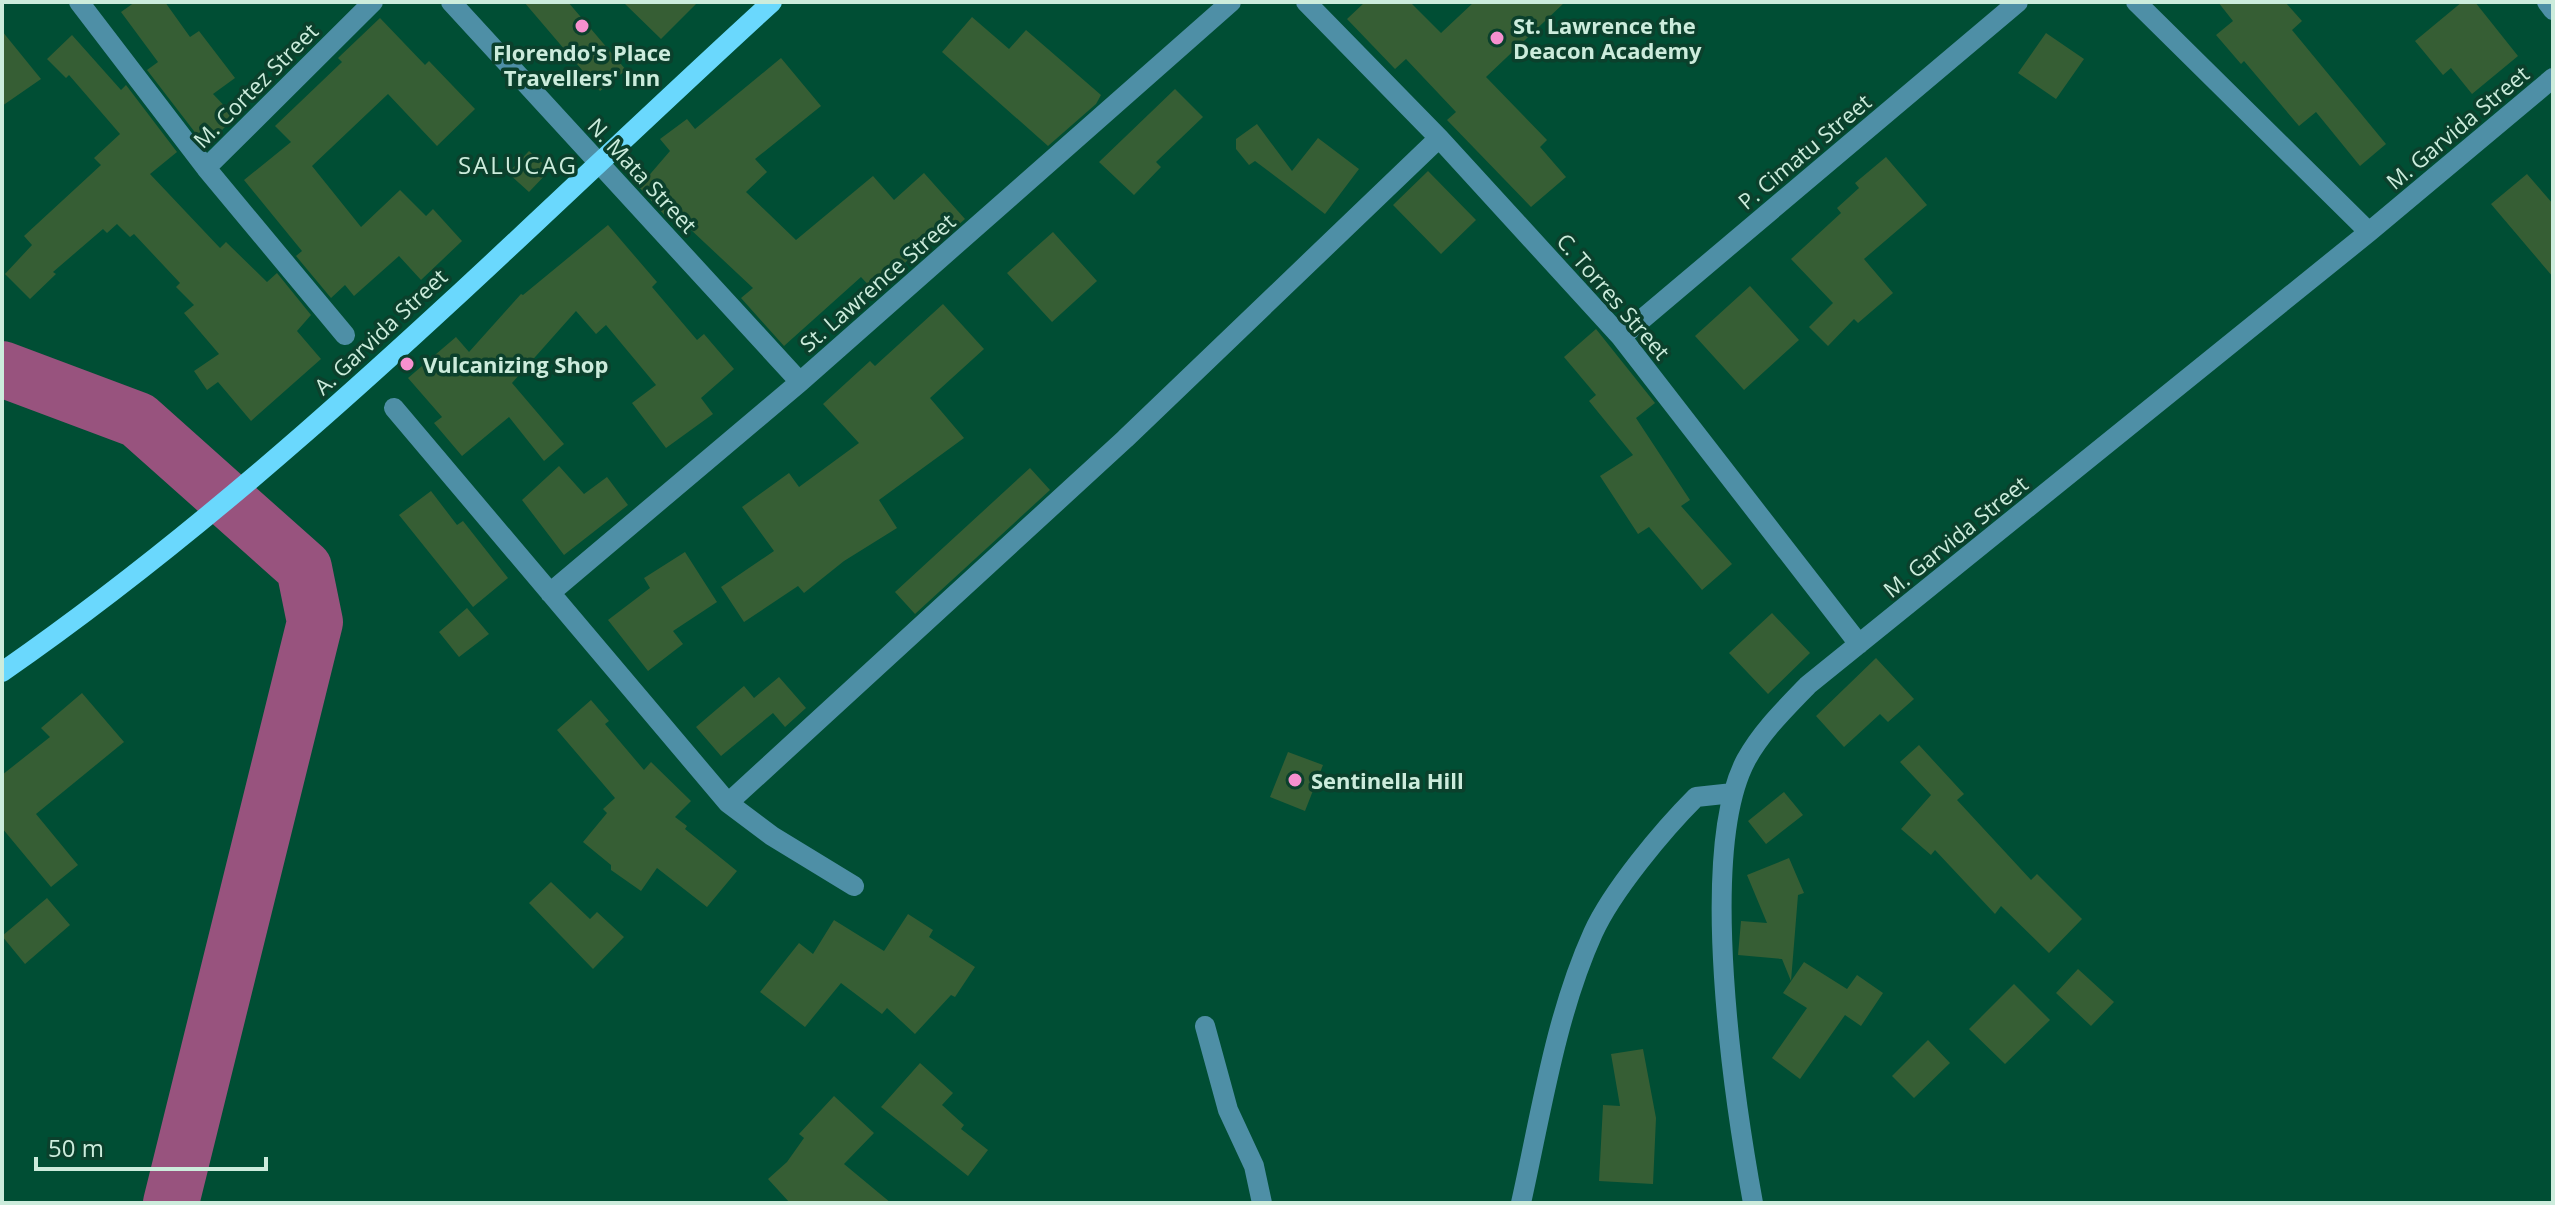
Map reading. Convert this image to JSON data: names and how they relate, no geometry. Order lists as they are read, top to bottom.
{
  "streets": {
    "main road": ["A. Garvida Street"],
    "street": [
      "M. Cortez Street",
      "M. Garvida Street",
      "P. Cimatu Street",
      "N. Mata Street",
      "St. Lawrence Street",
      "C. Torres Street"
    ]
  },
  "crossings": [
    ["M. Garvida Street", "C. Torres Street"],
    ["P. Cimatu Street", "C. Torres Street"],
    ["N. Mata Street", "St. Lawrence Street"],
    ["N. Mata Street", "A. Garvida Street"]
  ],
  "districts": ["SALUCAG"],
  "places": [
    "Florendo's Place Travellers' Inn",
    "St. Lawrence the Deacon Academy",
    "Vulcanizing Shop",
    "Sentinella Hill"
  ],
  "scale_bar": "50 m"
}
